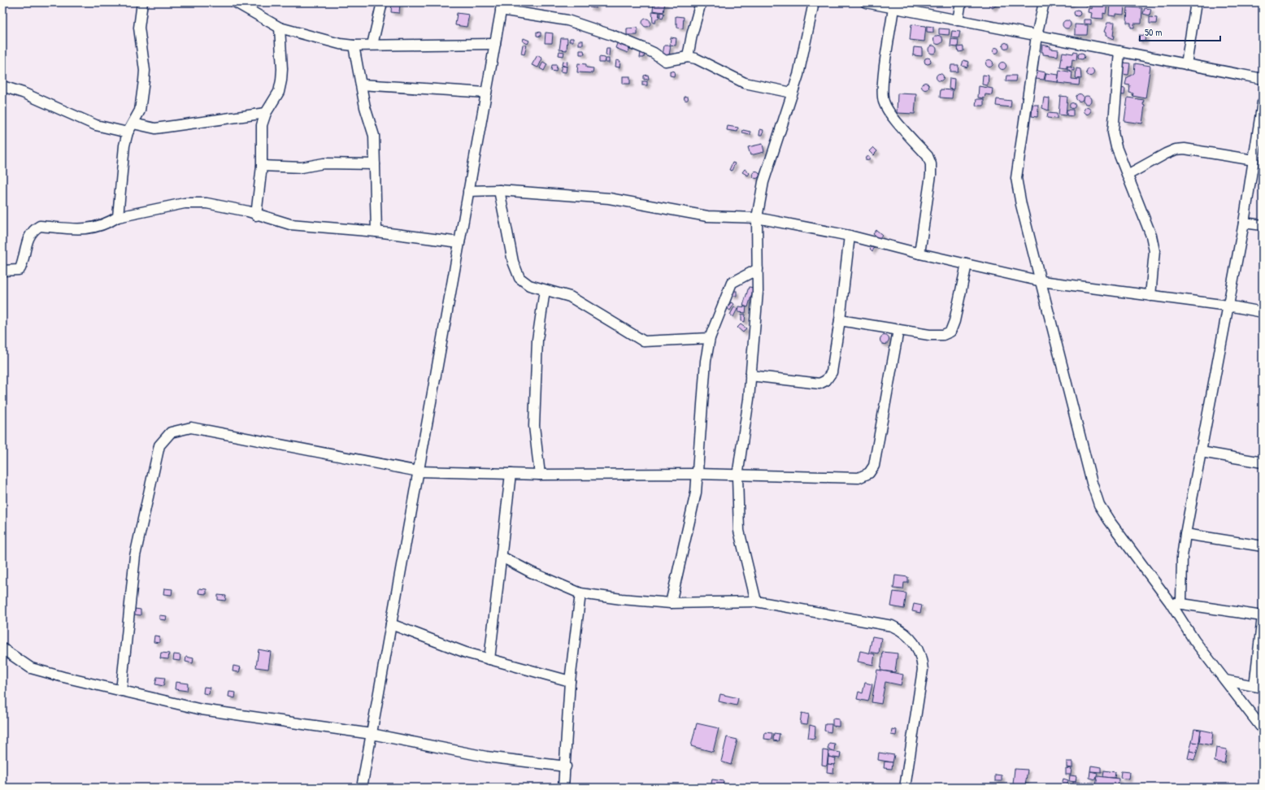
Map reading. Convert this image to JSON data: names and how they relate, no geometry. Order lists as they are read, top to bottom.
{
  "scale_bar": "50 m"
}
